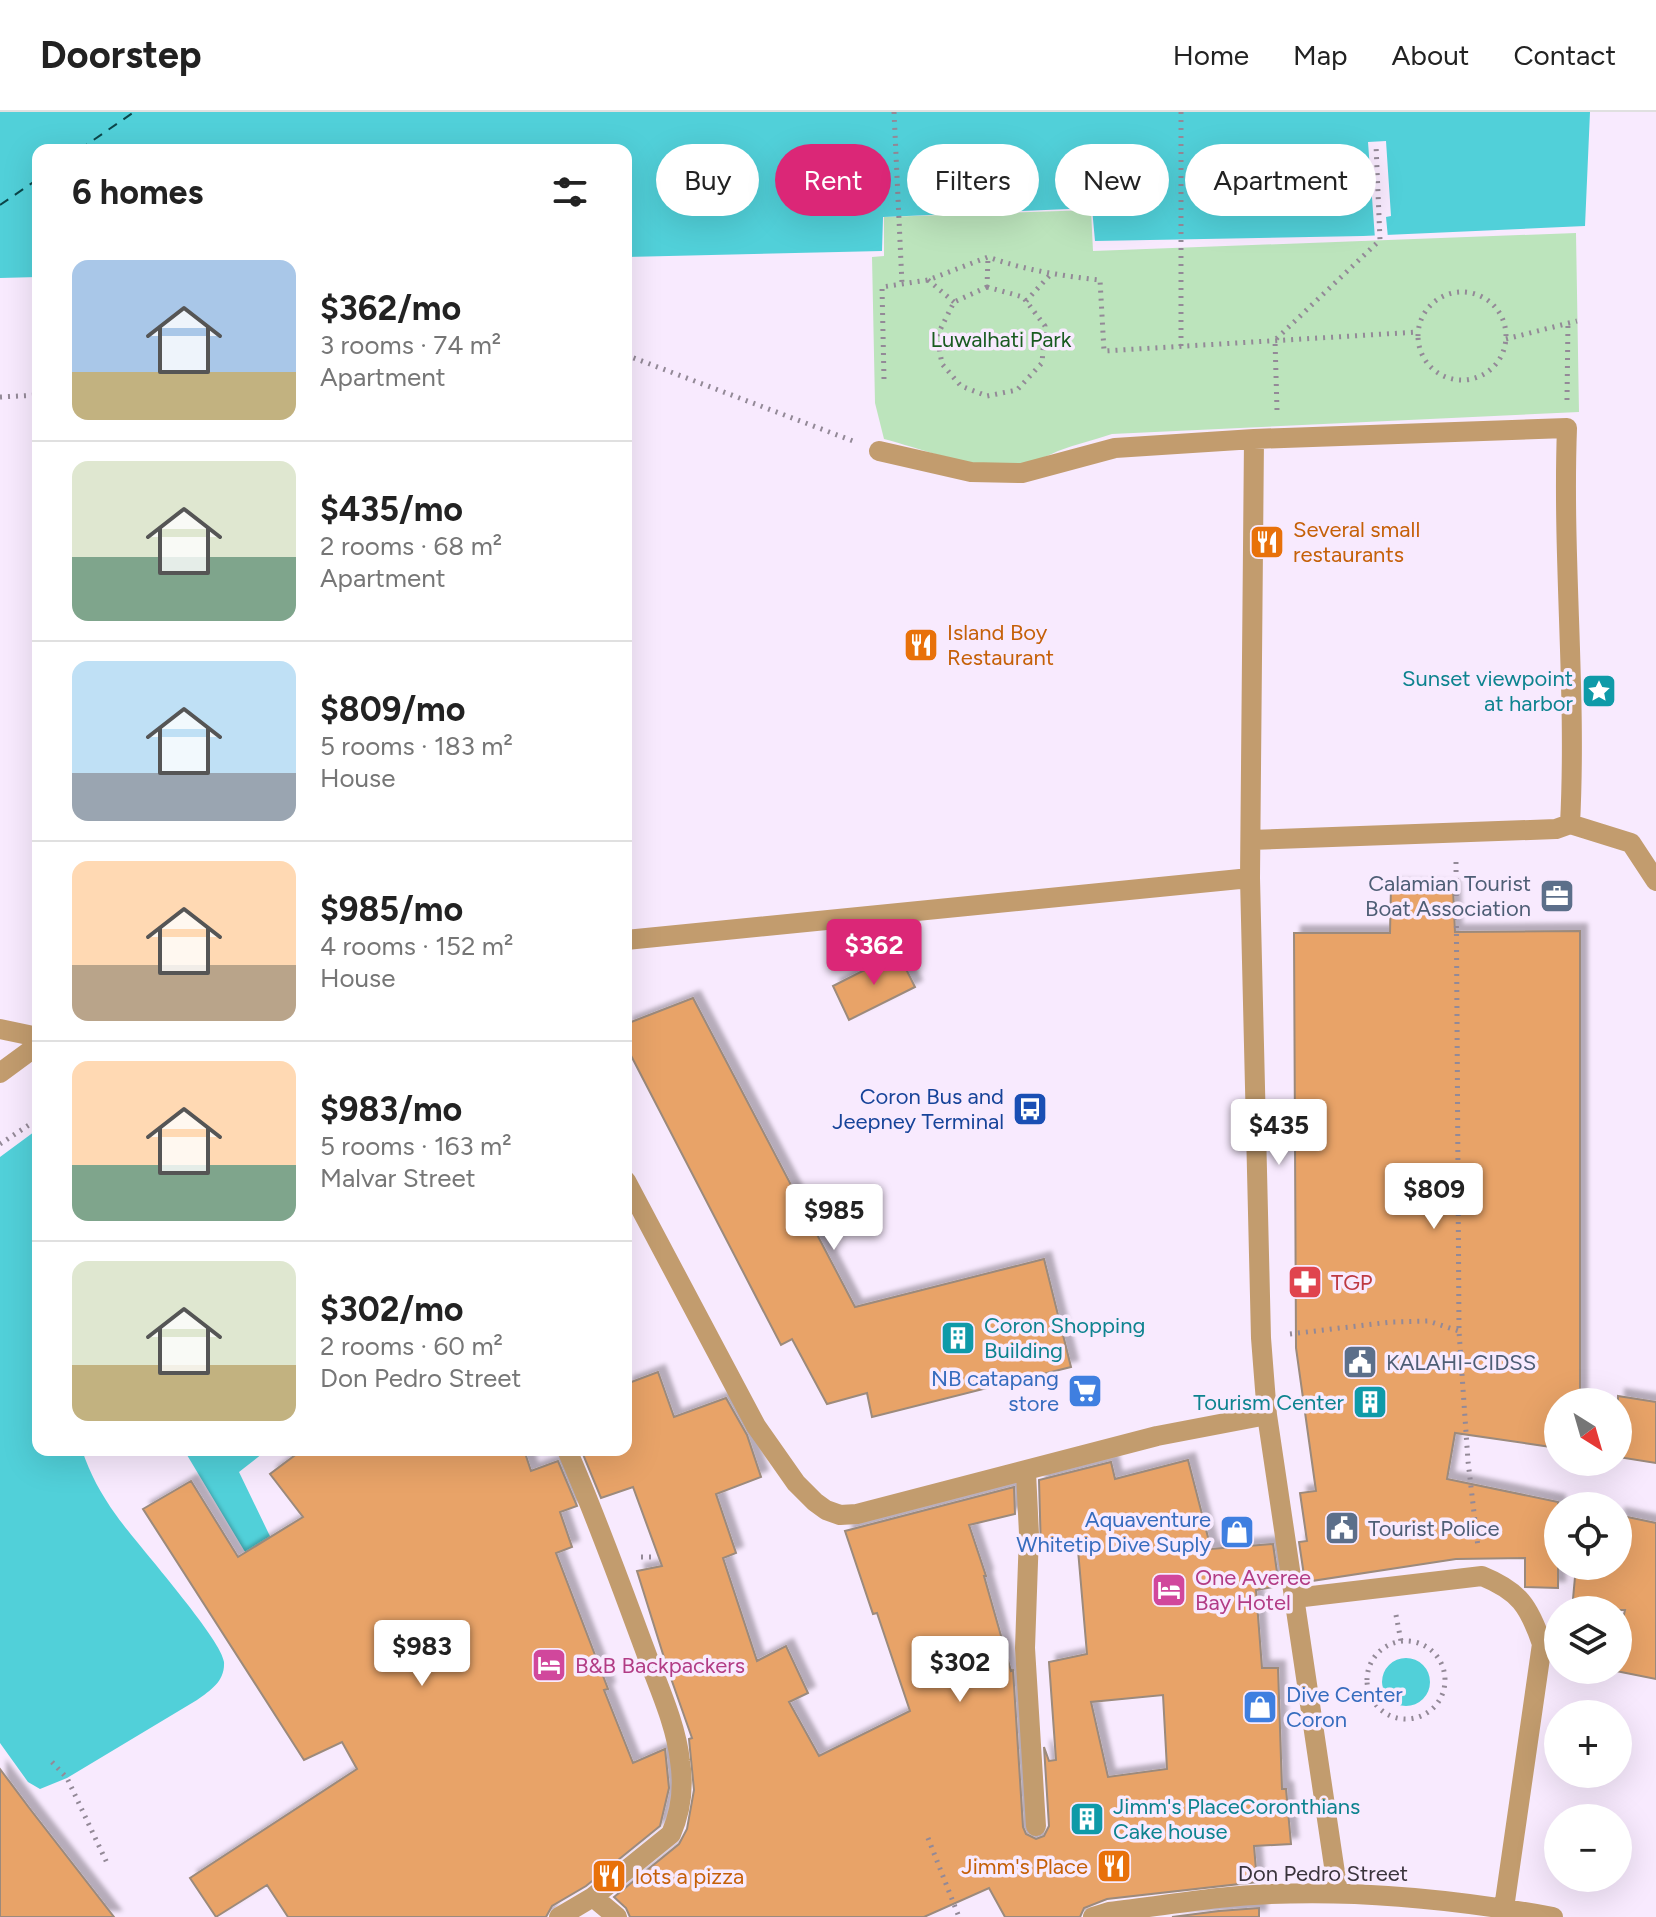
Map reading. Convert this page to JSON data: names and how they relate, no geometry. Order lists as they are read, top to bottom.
{
  "streets": {
    "street": ["Don Pedro Street"]
  },
  "parks": ["Luwalhati Park"],
  "places": {
    "restaurant": [
      "Several small restaurants",
      "Island Boy Restaurant",
      "Jimm's Place",
      "lots a pizza"
    ],
    "place": ["Sunset viewpoint at harbor"],
    "office": ["Calamian Tourist Boat Association"],
    "bus stop": ["Coron Bus and Jeepney Terminal"],
    "pharmacy": ["TGP"],
    "building": ["Coron Shopping Building", "Tourism Center", "Jimm's PlaceCoronthians Cake house"],
    "public building": ["KALAHI-CIDSS", "Tourist Police"],
    "supermarket": ["NB catapang store"],
    "shop": ["Aquaventure Whitetip Dive Suply", "Dive Center Coron"],
    "hotel": ["One Averee Bay Hotel", "B&B Backpackers"]
  },
  "north": "bottom right",
  "page": {
    "header": "Doorstep",
    "nav": [
      "Home",
      "Map",
      "About",
      "Contact"
    ],
    "chip": [
      "Buy",
      "Rent",
      "Filters",
      "New",
      "Apartment"
    ],
    "heading": "6 homes",
    "list": [
      {
        "name": "$362/mo",
        "note": "3 rooms · 74 m² · Apartment"
      },
      {
        "name": "$435/mo",
        "note": "2 rooms · 68 m² · Apartment"
      },
      {
        "name": "$809/mo",
        "note": "5 rooms · 183 m² · House"
      },
      {
        "name": "$985/mo",
        "note": "4 rooms · 152 m² · House"
      },
      {
        "name": "$983/mo",
        "note": "5 rooms · 163 m² · Malvar Street"
      },
      {
        "name": "$302/mo",
        "note": "2 rooms · 60 m² · Don Pedro Street"
      }
    ],
    "price": [
      "$362",
      "$435",
      "$809",
      "$985",
      "$983",
      "$302"
    ],
    "map_buttons": ["+", "−"]
  }
}
